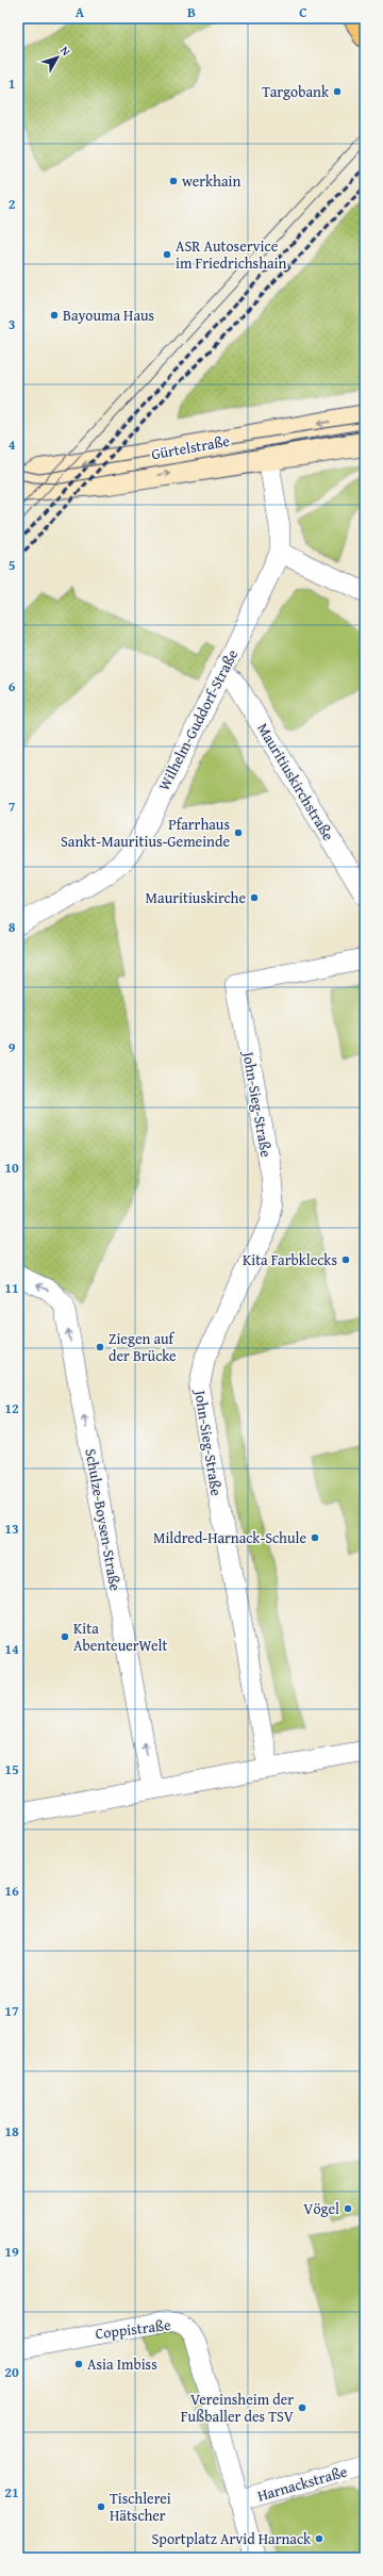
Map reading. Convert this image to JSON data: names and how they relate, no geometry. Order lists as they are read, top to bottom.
{
  "streets": {
    "main road": ["Gürtelstraße"],
    "street": [
      "Wilhelm-Guddorf-Straße",
      "Mauritiuskirchstraße",
      "John-Sieg-Straße",
      "Schulze-Boysen-Straße",
      "Coppistraße",
      "Harnackstraße"
    ]
  },
  "crossings": [
    ["Gürtelstraße", "Wilhelm-Guddorf-Straße"],
    ["Wilhelm-Guddorf-Straße", "Mauritiuskirchstraße"],
    ["Coppistraße", "Harnackstraße"]
  ],
  "one_way": ["Schulze-Boysen-Straße"],
  "places": [
    "Targobank",
    "werkhain",
    "ASR Autoservice im Friedrichshain",
    "Bayouma Haus",
    "Pfarrhaus Sankt-Mauritius-Gemeinde",
    "Mauritiuskirche",
    "Kita Farbklecks",
    "Ziegen auf der Brücke",
    "Mildred-Harnack-Schule",
    "Kita AbenteuerWelt",
    "Vögel",
    "Asia Imbiss",
    "Vereinsheim der Fußballer des TSV",
    "Tischlerei Hätscher",
    "Sportplatz Arvid Harnack"
  ],
  "north": "top right",
  "grid": {
    "columns": ["A", "B", "C"],
    "rows": [
      "1",
      "2",
      "3",
      "4",
      "5",
      "6",
      "7",
      "8",
      "9",
      "10",
      "11",
      "12",
      "13",
      "14",
      "15",
      "16",
      "17",
      "18",
      "19",
      "20",
      "21"
    ]
  }
}
